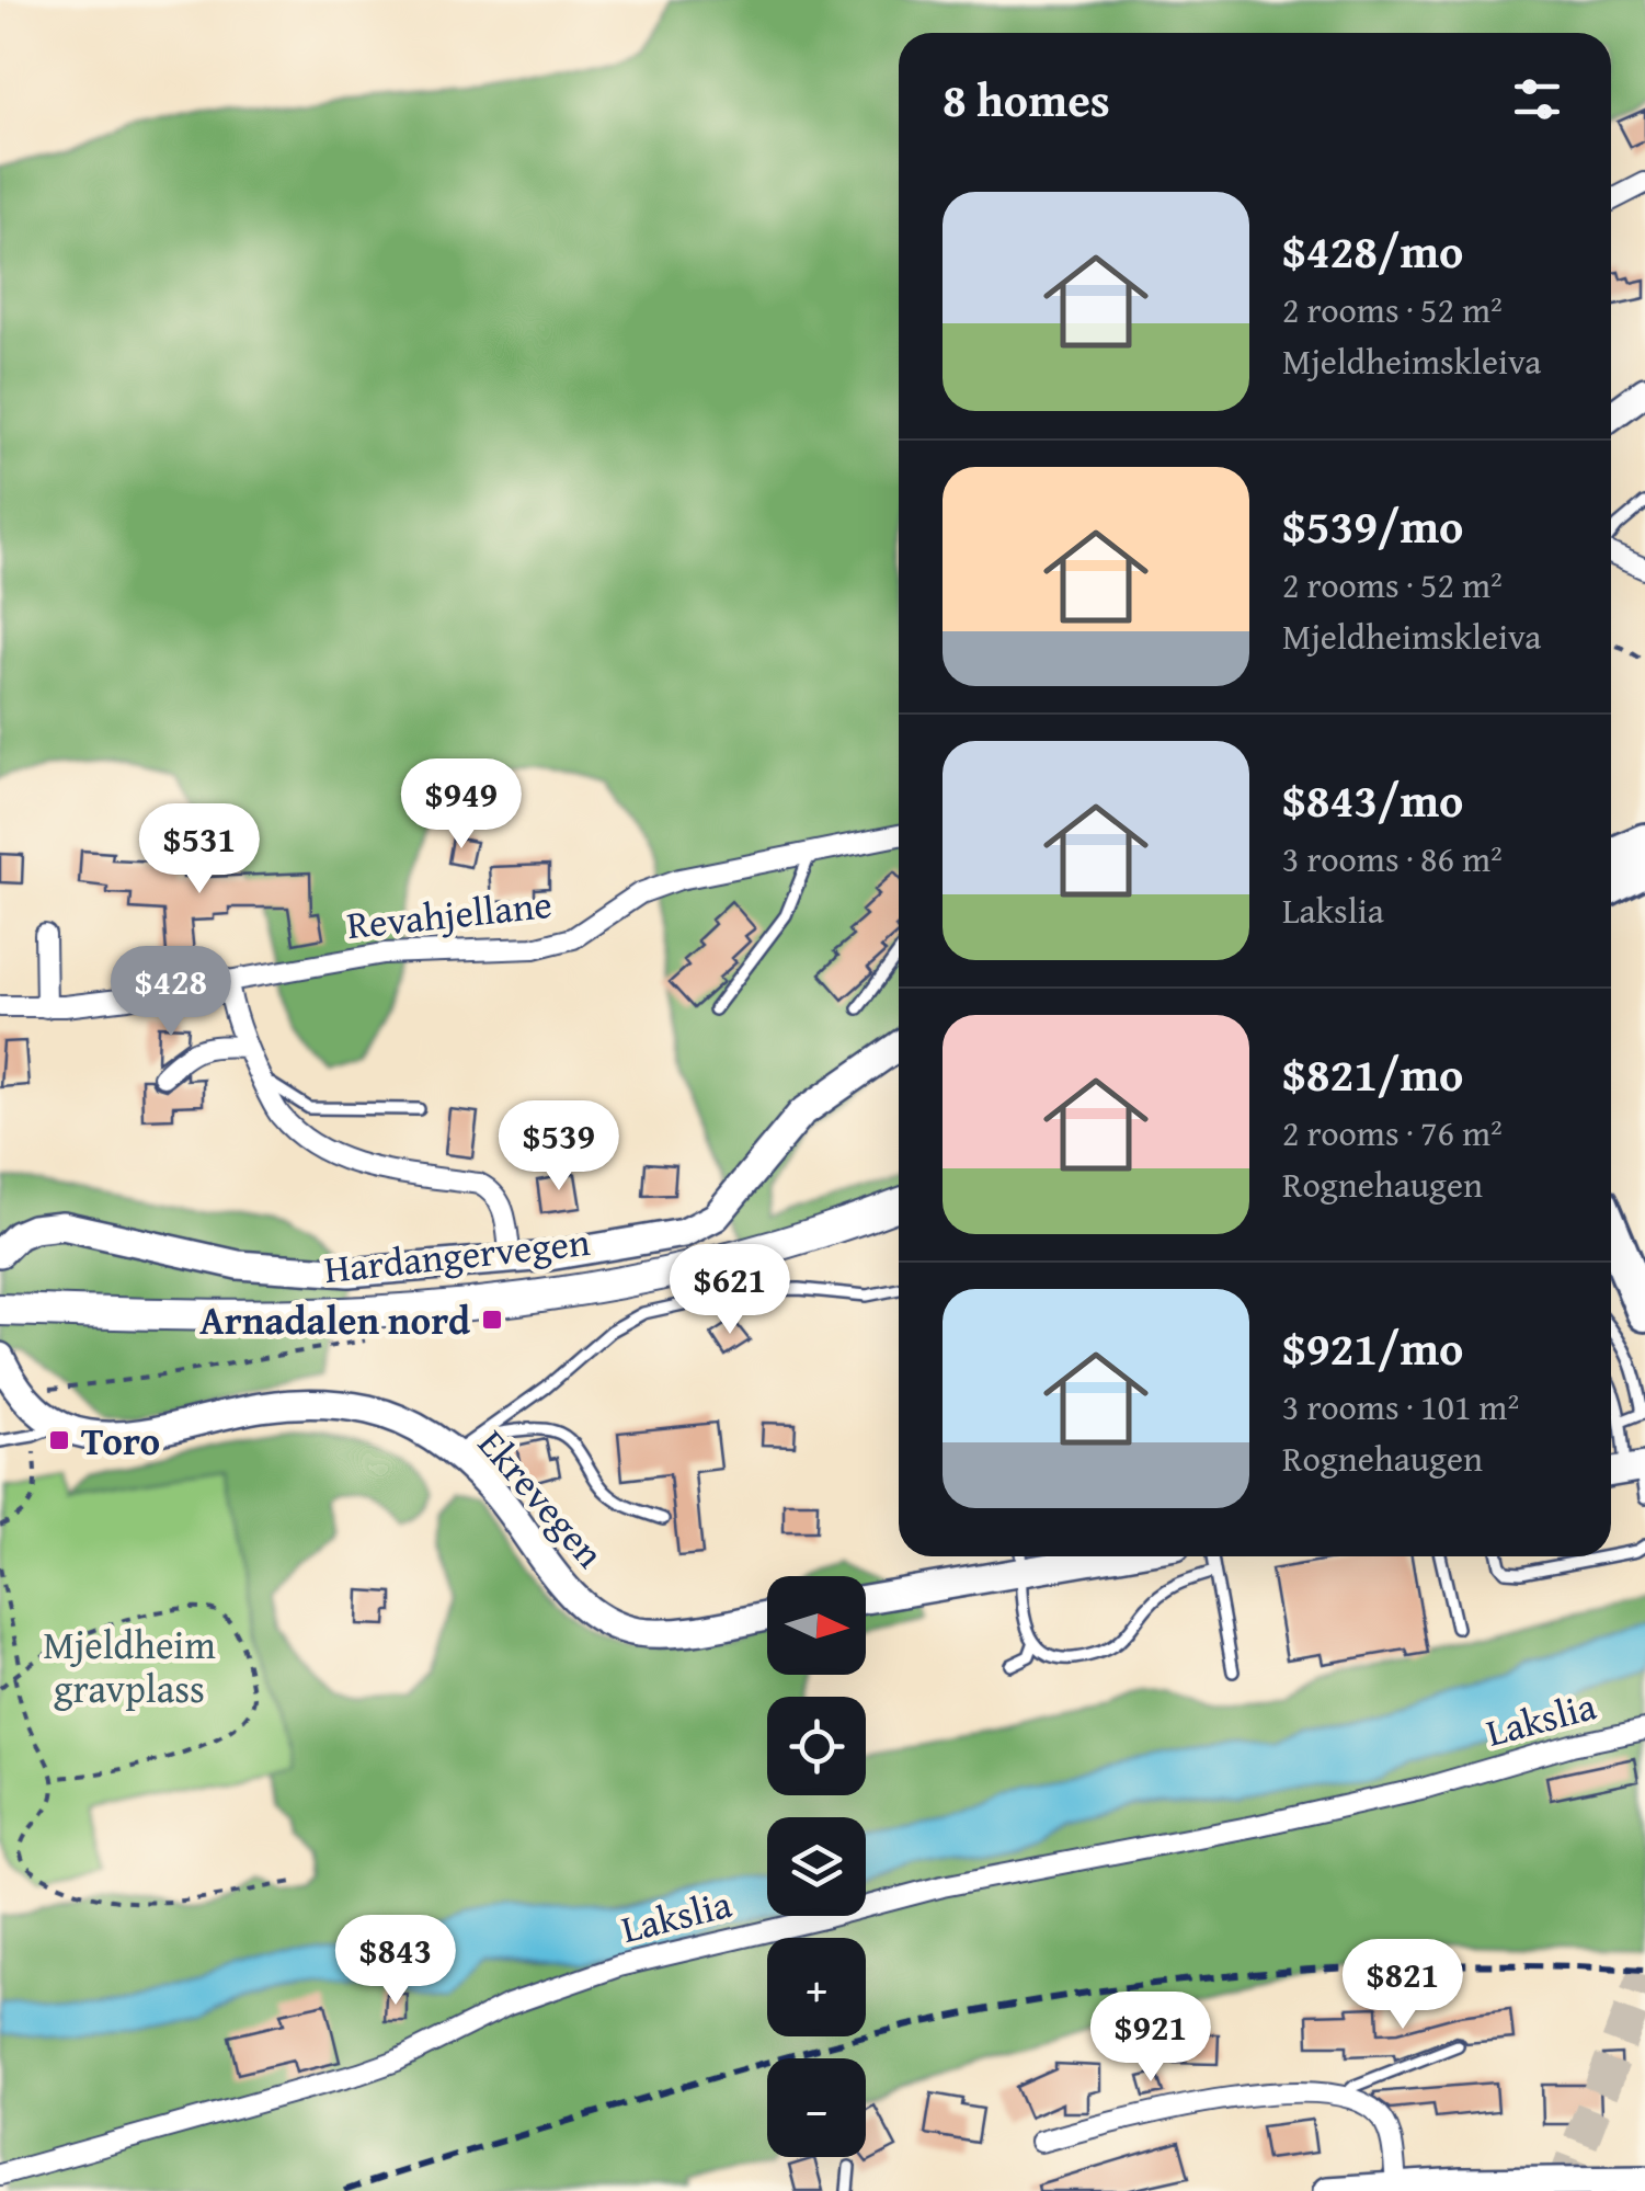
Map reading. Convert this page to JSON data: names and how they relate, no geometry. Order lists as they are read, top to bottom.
{
  "streets": {
    "main road": ["Hardangervegen", "Ekrevegen"],
    "street": ["Revahjellane", "Lakslia"]
  },
  "parks": ["Mjeldheim gravplass"],
  "places": {
    "transit": ["Arnadalen nord", "Toro"]
  },
  "north": "right",
  "page": {
    "heading": "8 homes",
    "list": [
      {
        "name": "$428/mo",
        "note": "2 rooms · 52 m² · Mjeldheimskleiva"
      },
      {
        "name": "$539/mo",
        "note": "2 rooms · 52 m² · Mjeldheimskleiva"
      },
      {
        "name": "$843/mo",
        "note": "3 rooms · 86 m² · Lakslia"
      },
      {
        "name": "$821/mo",
        "note": "2 rooms · 76 m² · Rognehaugen"
      },
      {
        "name": "$921/mo",
        "note": "3 rooms · 101 m² · Rognehaugen"
      }
    ],
    "price": [
      "$949",
      "$531",
      "$428",
      "$539",
      "$621",
      "$843",
      "$821",
      "$921"
    ],
    "map_buttons": ["+", "−"]
  }
}
